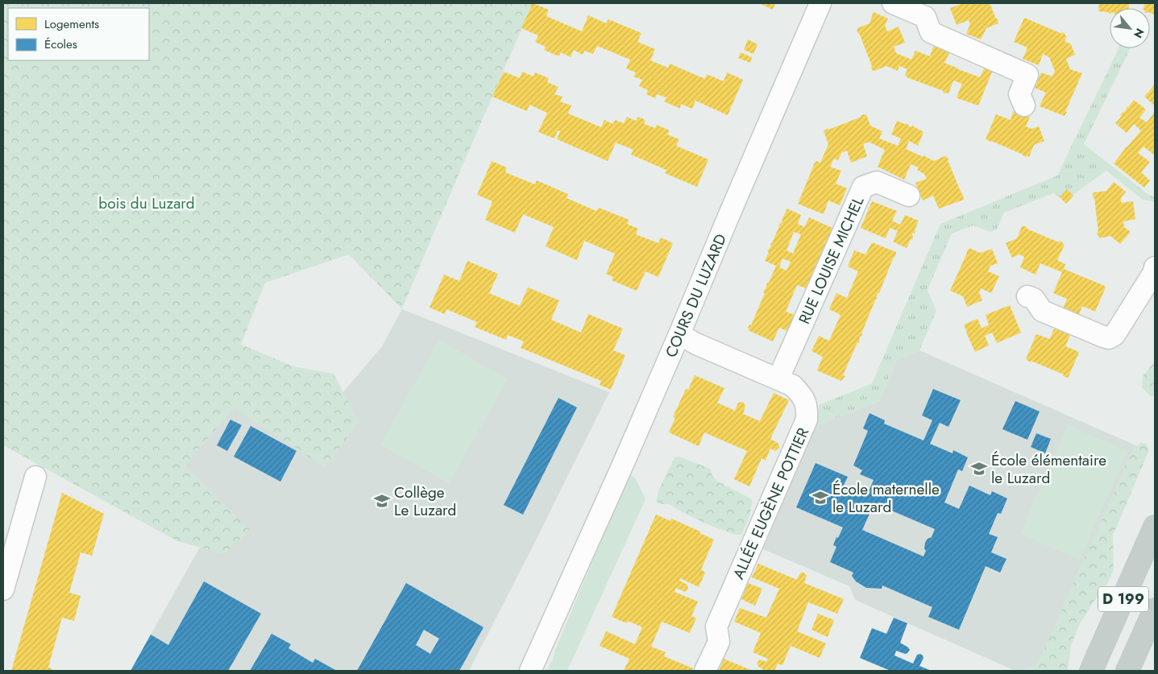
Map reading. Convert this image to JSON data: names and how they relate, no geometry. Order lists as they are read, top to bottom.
{
  "streets": {
    "highway": ["D 199"],
    "street": ["RUE LOUISE MICHEL", "COURS DU LUZARD", "ALLÉE EUGÈNE POTTIER"]
  },
  "crossings": [
    ["RUE LOUISE MICHEL", "ALLÉE EUGÈNE POTTIER"],
    ["COURS DU LUZARD", "ALLÉE EUGÈNE POTTIER"]
  ],
  "parks": ["bois du Luzard"],
  "places": {
    "school or university": ["École élémentaire le Luzard", "École maternelle le Luzard", "Collège Le Luzard"]
  },
  "legend": ["Logements", "Écoles"],
  "north": "bottom right"
}
